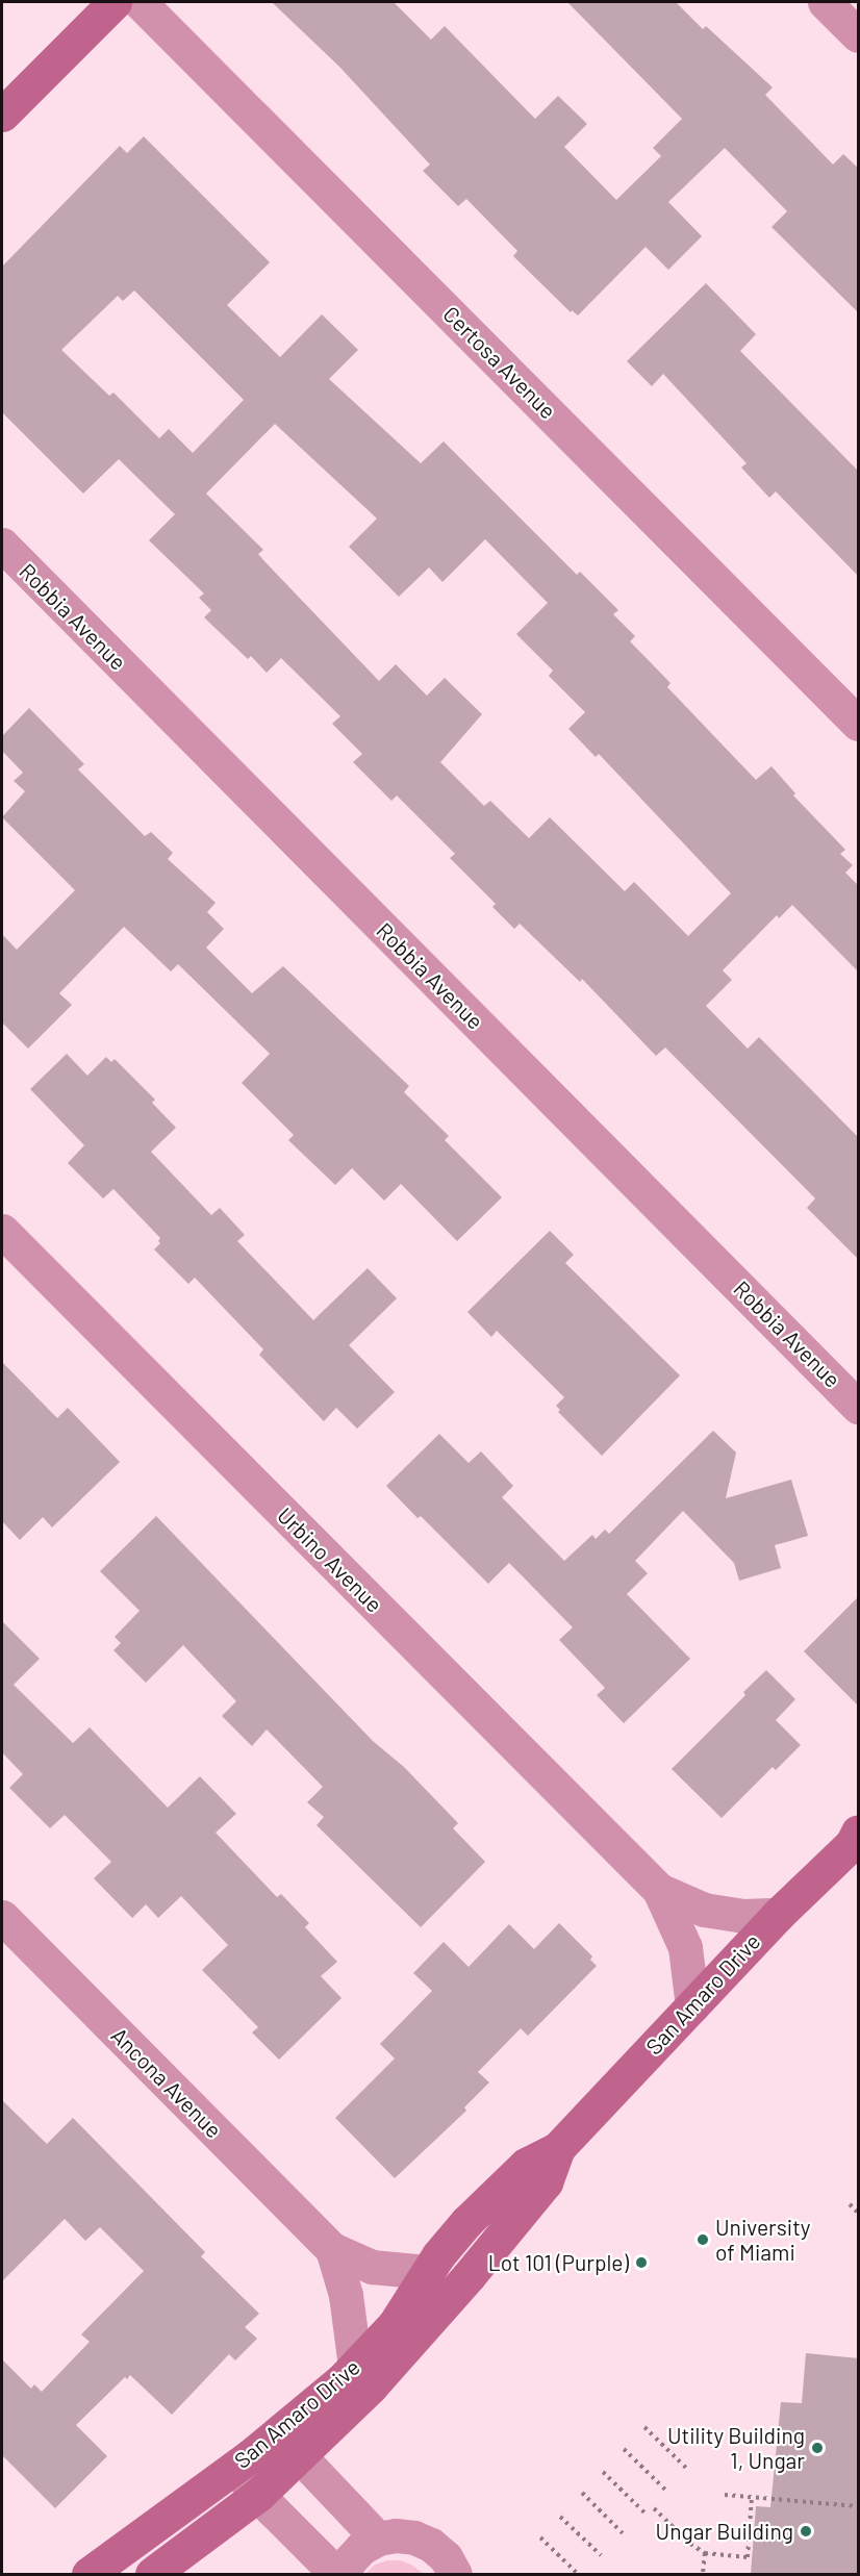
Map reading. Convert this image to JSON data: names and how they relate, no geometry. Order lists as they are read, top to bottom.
{
  "streets": {
    "street": [
      "Certosa Avenue",
      "Robbia Avenue",
      "Urbino Avenue",
      "San Amaro Drive",
      "Ancona Avenue"
    ]
  },
  "crossings": [
    ["Urbino Avenue", "San Amaro Drive"],
    ["San Amaro Drive", "Ancona Avenue"]
  ],
  "places": [
    "University of Miami",
    "Lot 101 (Purple)",
    "Utility Building 1, Ungar",
    "Ungar Building"
  ]
}
